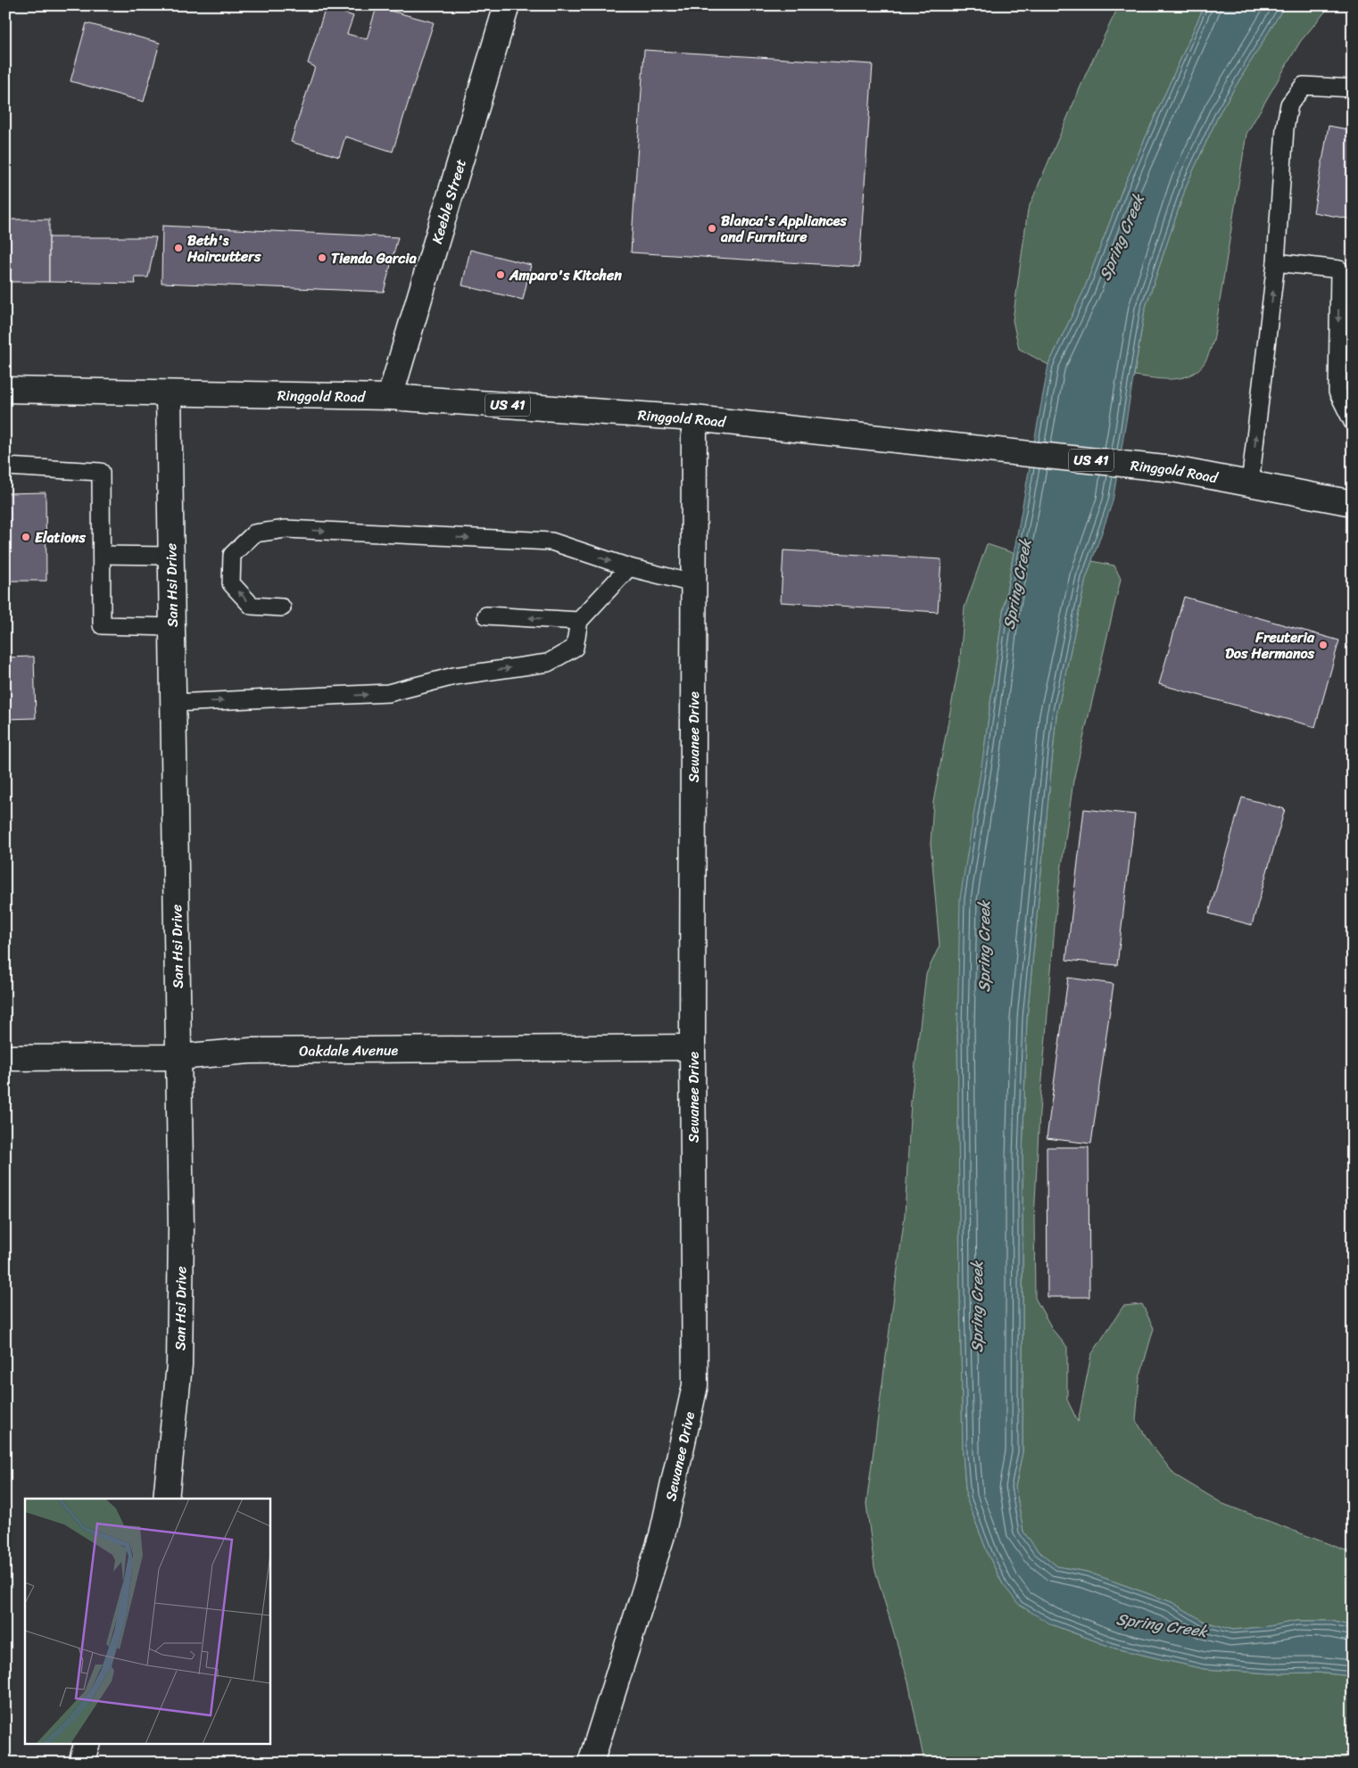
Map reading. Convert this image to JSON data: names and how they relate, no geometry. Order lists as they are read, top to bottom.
{
  "streets": {
    "street": [
      "Keeble Street",
      "Ringgold Road",
      "US 41",
      "San Hsi Drive",
      "Sewanee Drive",
      "Oakdale Avenue"
    ]
  },
  "crossings": [
    ["Keeble Street", "Ringgold Road"],
    ["Ringgold Road", "San Hsi Drive"],
    ["Ringgold Road", "Sewanee Drive"],
    ["San Hsi Drive", "Oakdale Avenue"],
    ["Sewanee Drive", "Oakdale Avenue"]
  ],
  "water": ["Spring Creek"],
  "places": [
    "Blanca's Appliances and Furniture",
    "Beth's Haircutters",
    "Tienda Garcia",
    "Amparo's Kitchen",
    "Elations",
    "Freuteria Dos Hermanos"
  ]
}
